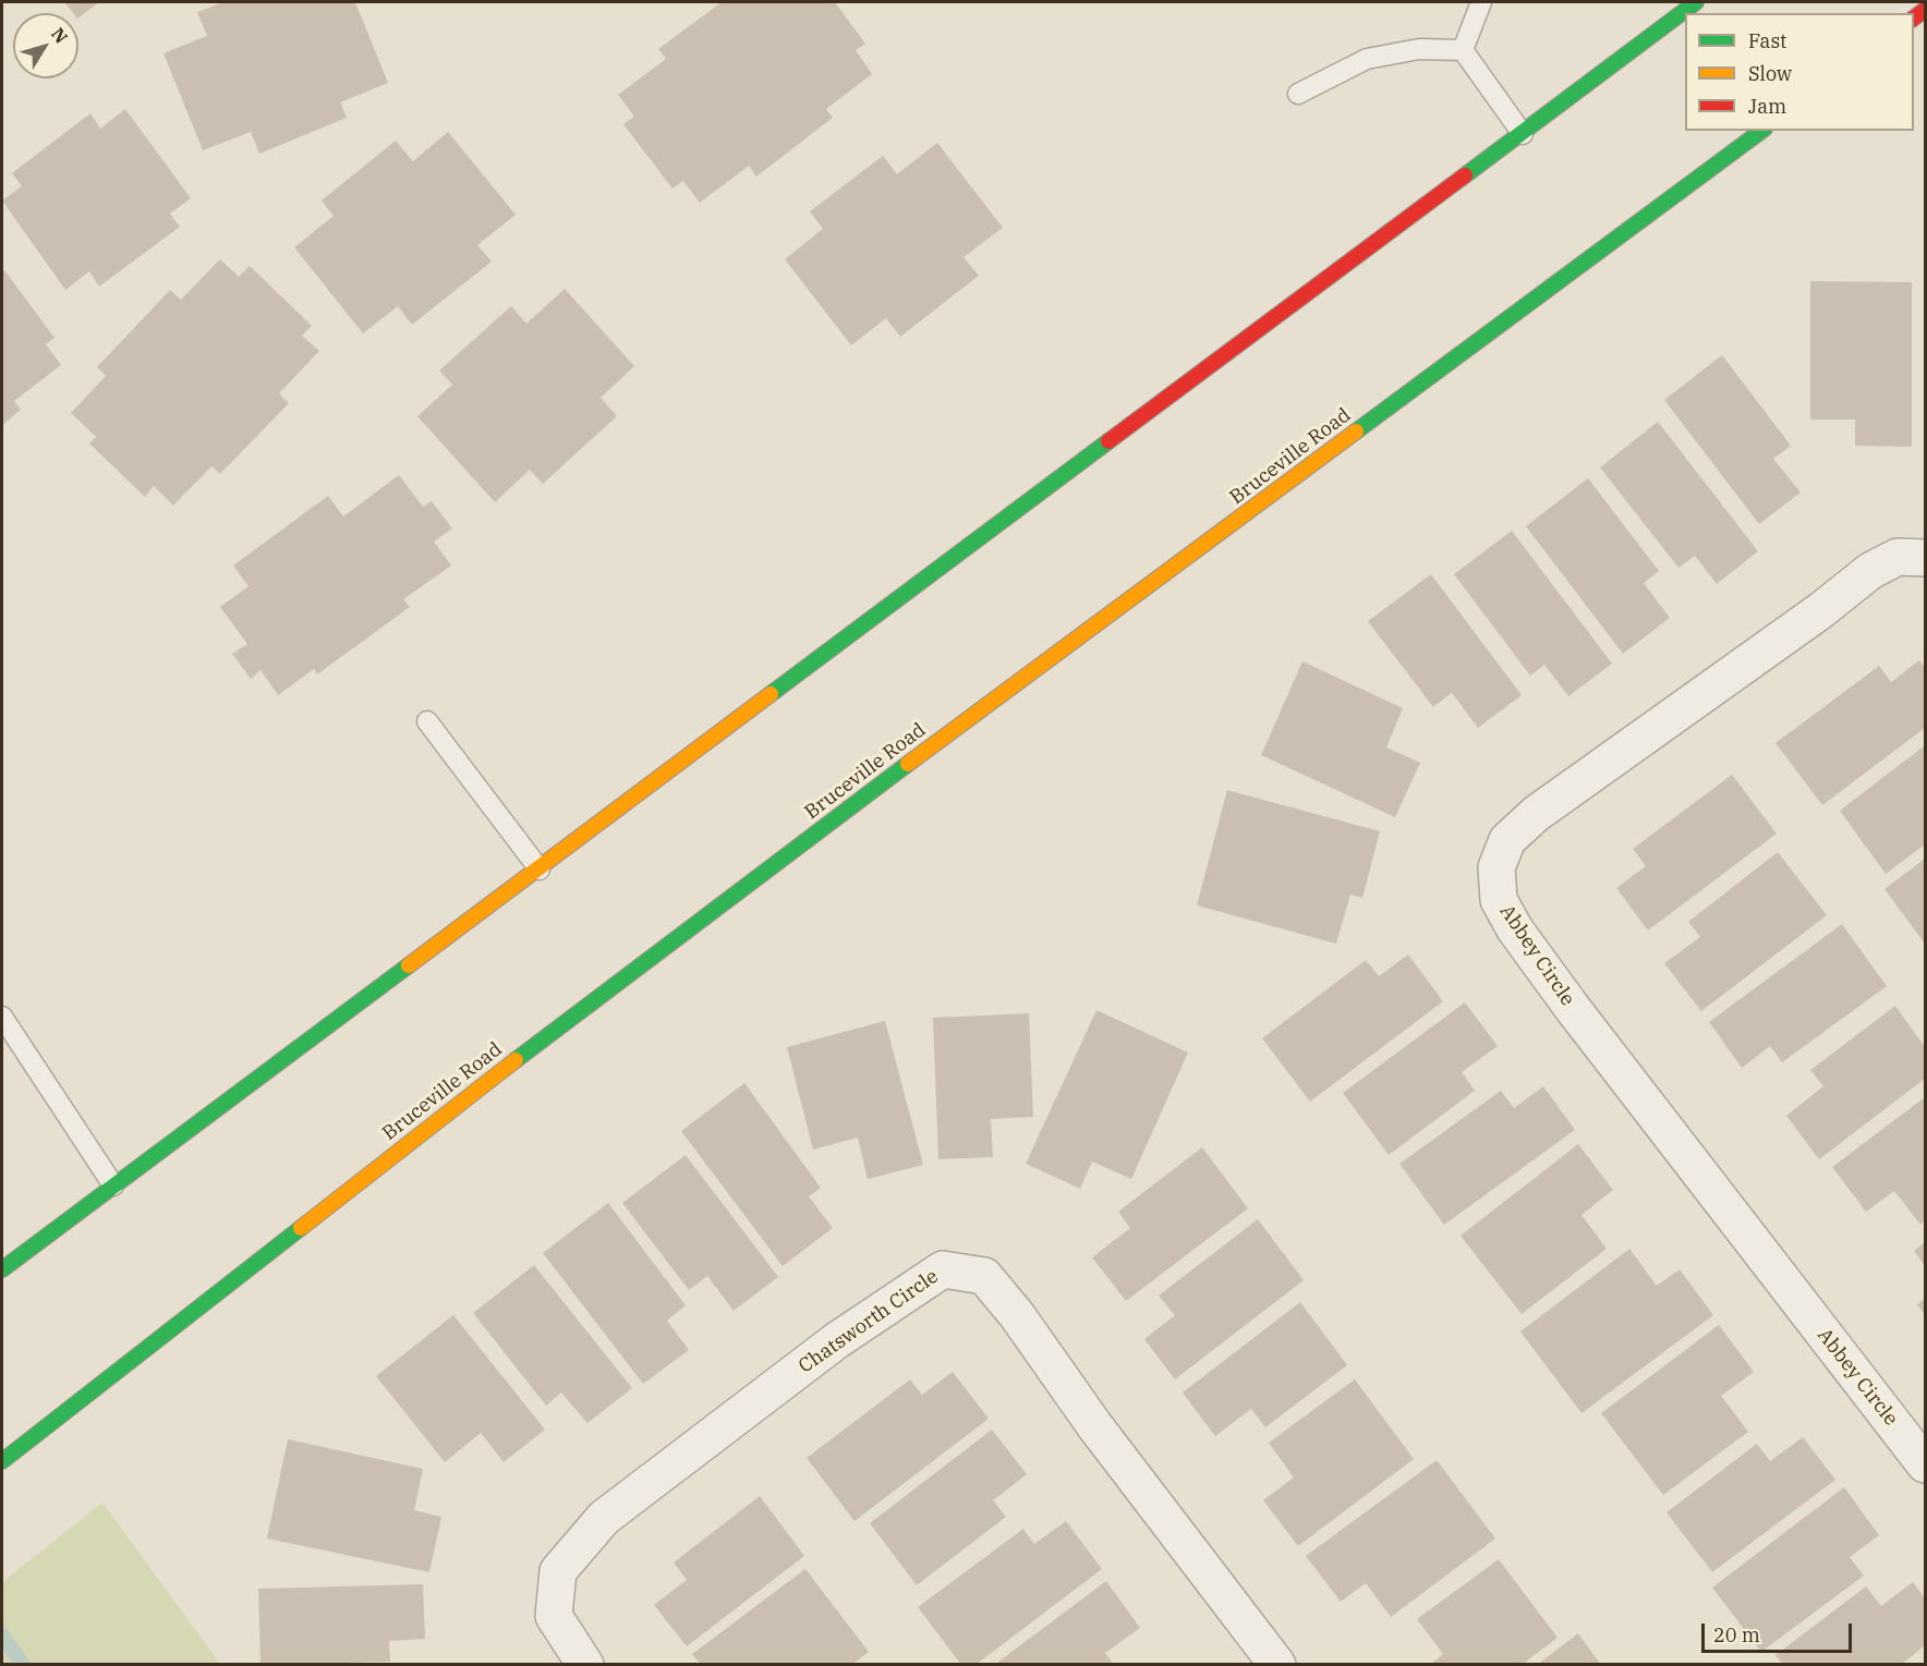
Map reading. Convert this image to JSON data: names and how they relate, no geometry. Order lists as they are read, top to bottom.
{
  "streets": {
    "main road": ["Bruceville Road"],
    "street": ["Abbey Circle", "Chatsworth Circle"]
  },
  "legend": ["Fast", "Slow", "Jam"],
  "scale_bar": "20 m",
  "north": "top right"
}
